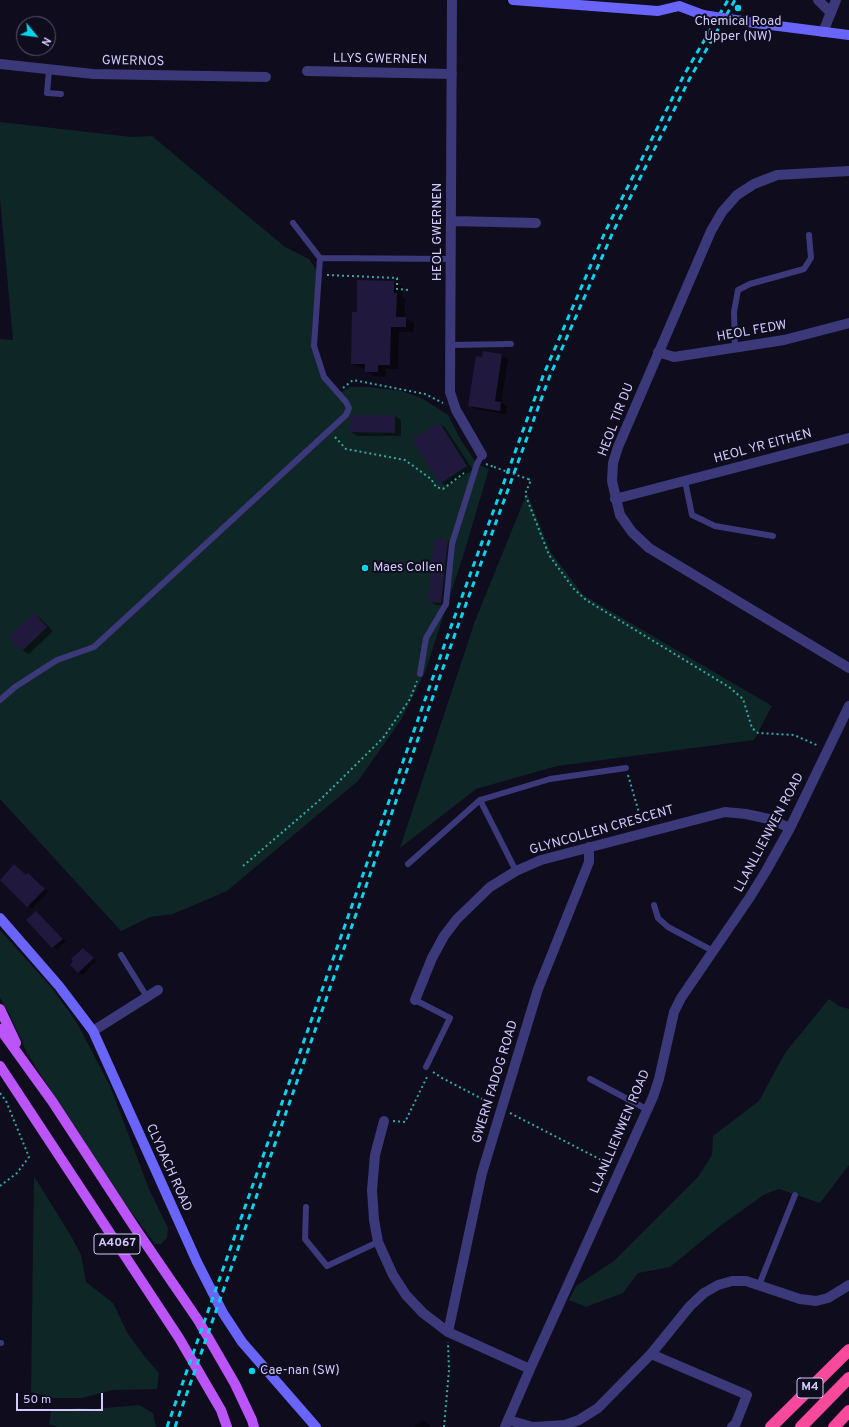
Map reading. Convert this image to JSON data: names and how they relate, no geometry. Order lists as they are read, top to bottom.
{
  "streets": {
    "highway": ["M4"],
    "main road": ["CLYDACH ROAD", "A4067"],
    "street": [
      "LLYS GWERNEN",
      "GWERNOS",
      "HEOL GWERNEN",
      "HEOL FEDW",
      "HEOL TIR DU",
      "HEOL YR EITHEN",
      "GLYNCOLLEN CRESCENT",
      "LLANLLIENWEN ROAD",
      "GWERN FADOG ROAD"
    ]
  },
  "crossings": [
    ["LLYS GWERNEN", "HEOL GWERNEN"],
    ["HEOL FEDW", "HEOL TIR DU"],
    ["HEOL TIR DU", "HEOL YR EITHEN"],
    ["GLYNCOLLEN CRESCENT", "LLANLLIENWEN ROAD"],
    ["GLYNCOLLEN CRESCENT", "GWERN FADOG ROAD"]
  ],
  "places": ["Chemical Road Upper (NW)", "Maes Collen", "Cae-nan (SW)"],
  "scale_bar": "50 m",
  "north": "bottom right"
}
